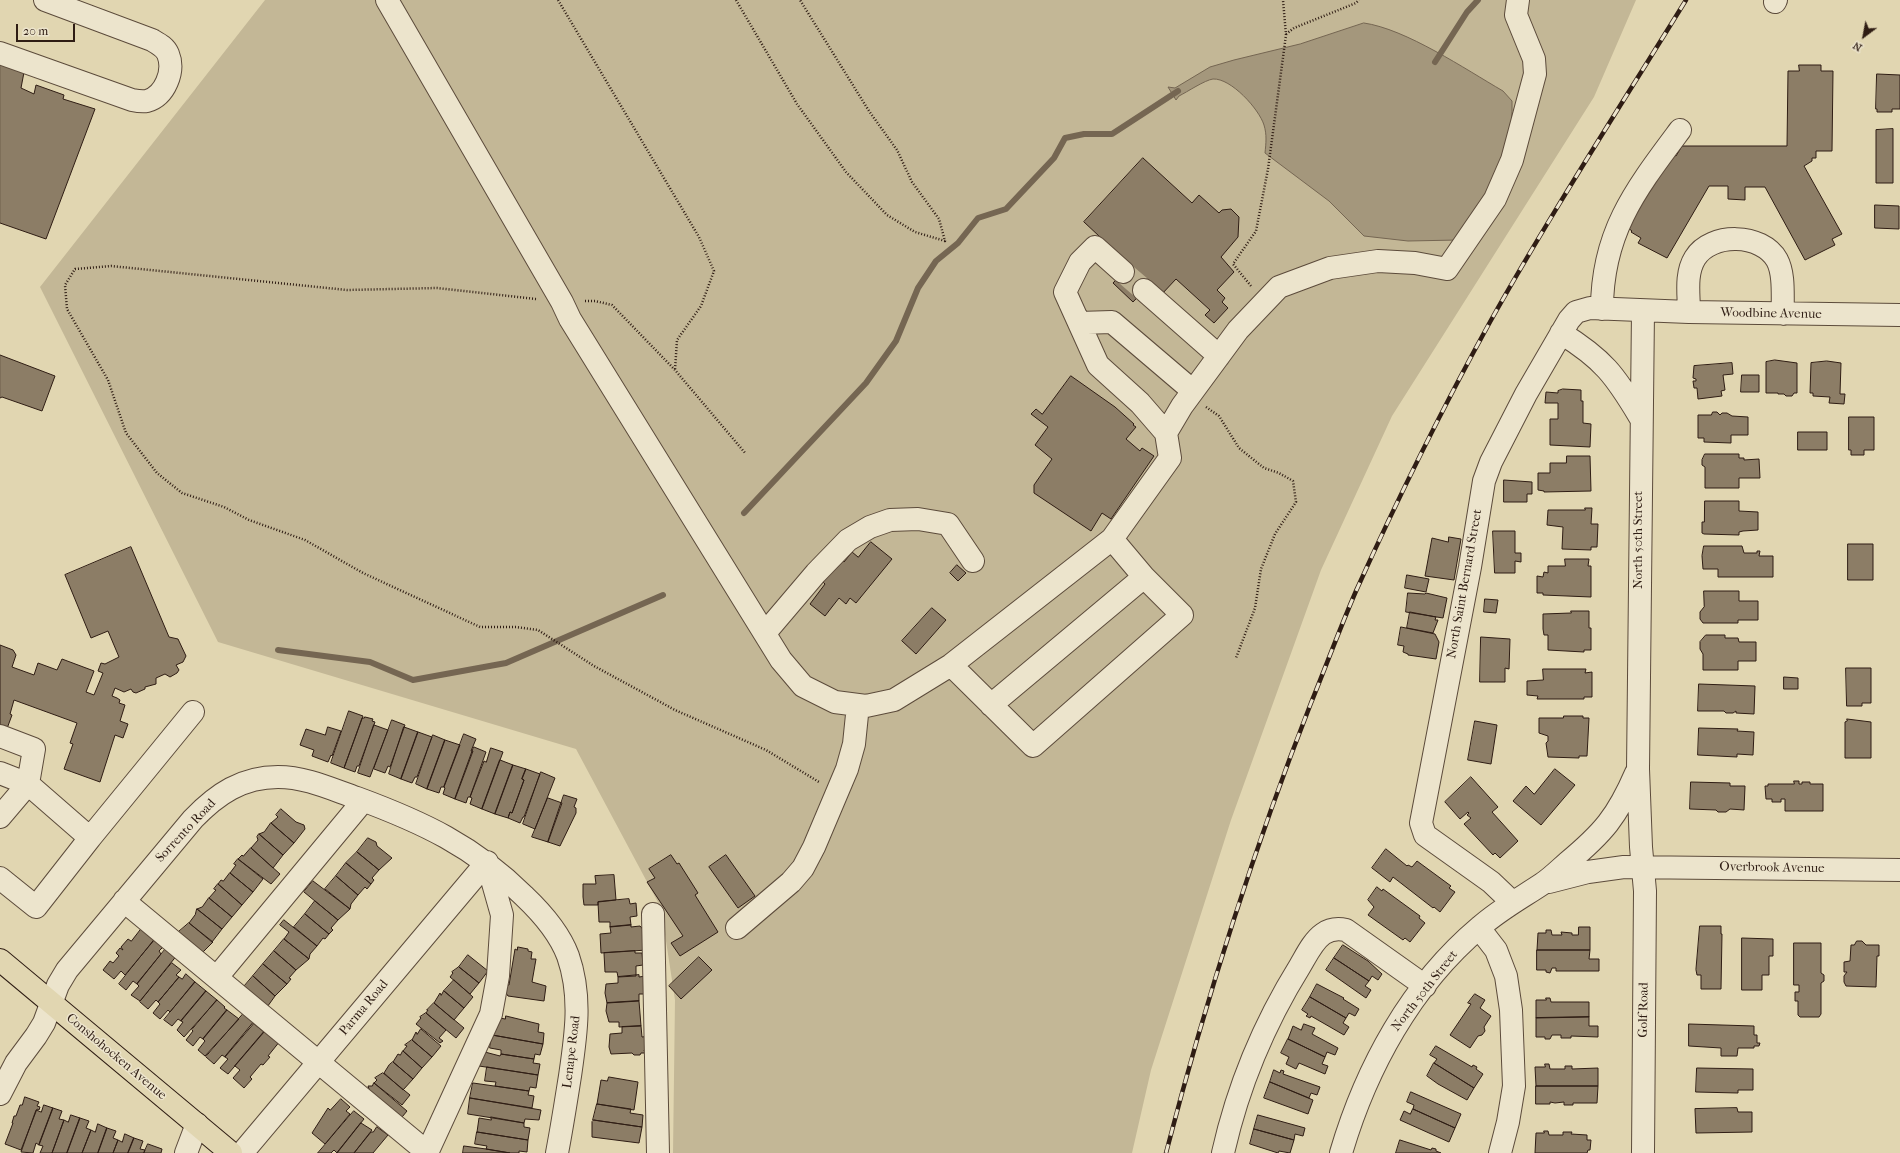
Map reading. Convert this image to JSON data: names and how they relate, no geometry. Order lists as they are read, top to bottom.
{
  "streets": {
    "main road": ["Conshohocken Avenue"],
    "street": [
      "Woodbine Avenue",
      "North 50th Street",
      "North Saint Bernard Street",
      "Sorrento Road",
      "Overbrook Avenue",
      "Parma Road",
      "Golf Road",
      "Lenape Road"
    ]
  },
  "crossings": [
    ["Woodbine Avenue", "North 50th Street"],
    ["Woodbine Avenue", "North Saint Bernard Street"],
    ["North 50th Street", "North Saint Bernard Street"],
    ["North 50th Street", "Overbrook Avenue"],
    ["North 50th Street", "Golf Road"],
    ["Sorrento Road", "Parma Road"],
    ["Sorrento Road", "Lenape Road"],
    ["Sorrento Road", "Conshohocken Avenue"],
    ["Overbrook Avenue", "Golf Road"],
    ["Parma Road", "Lenape Road"]
  ],
  "scale_bar": "20 m",
  "north": "bottom left"
}
